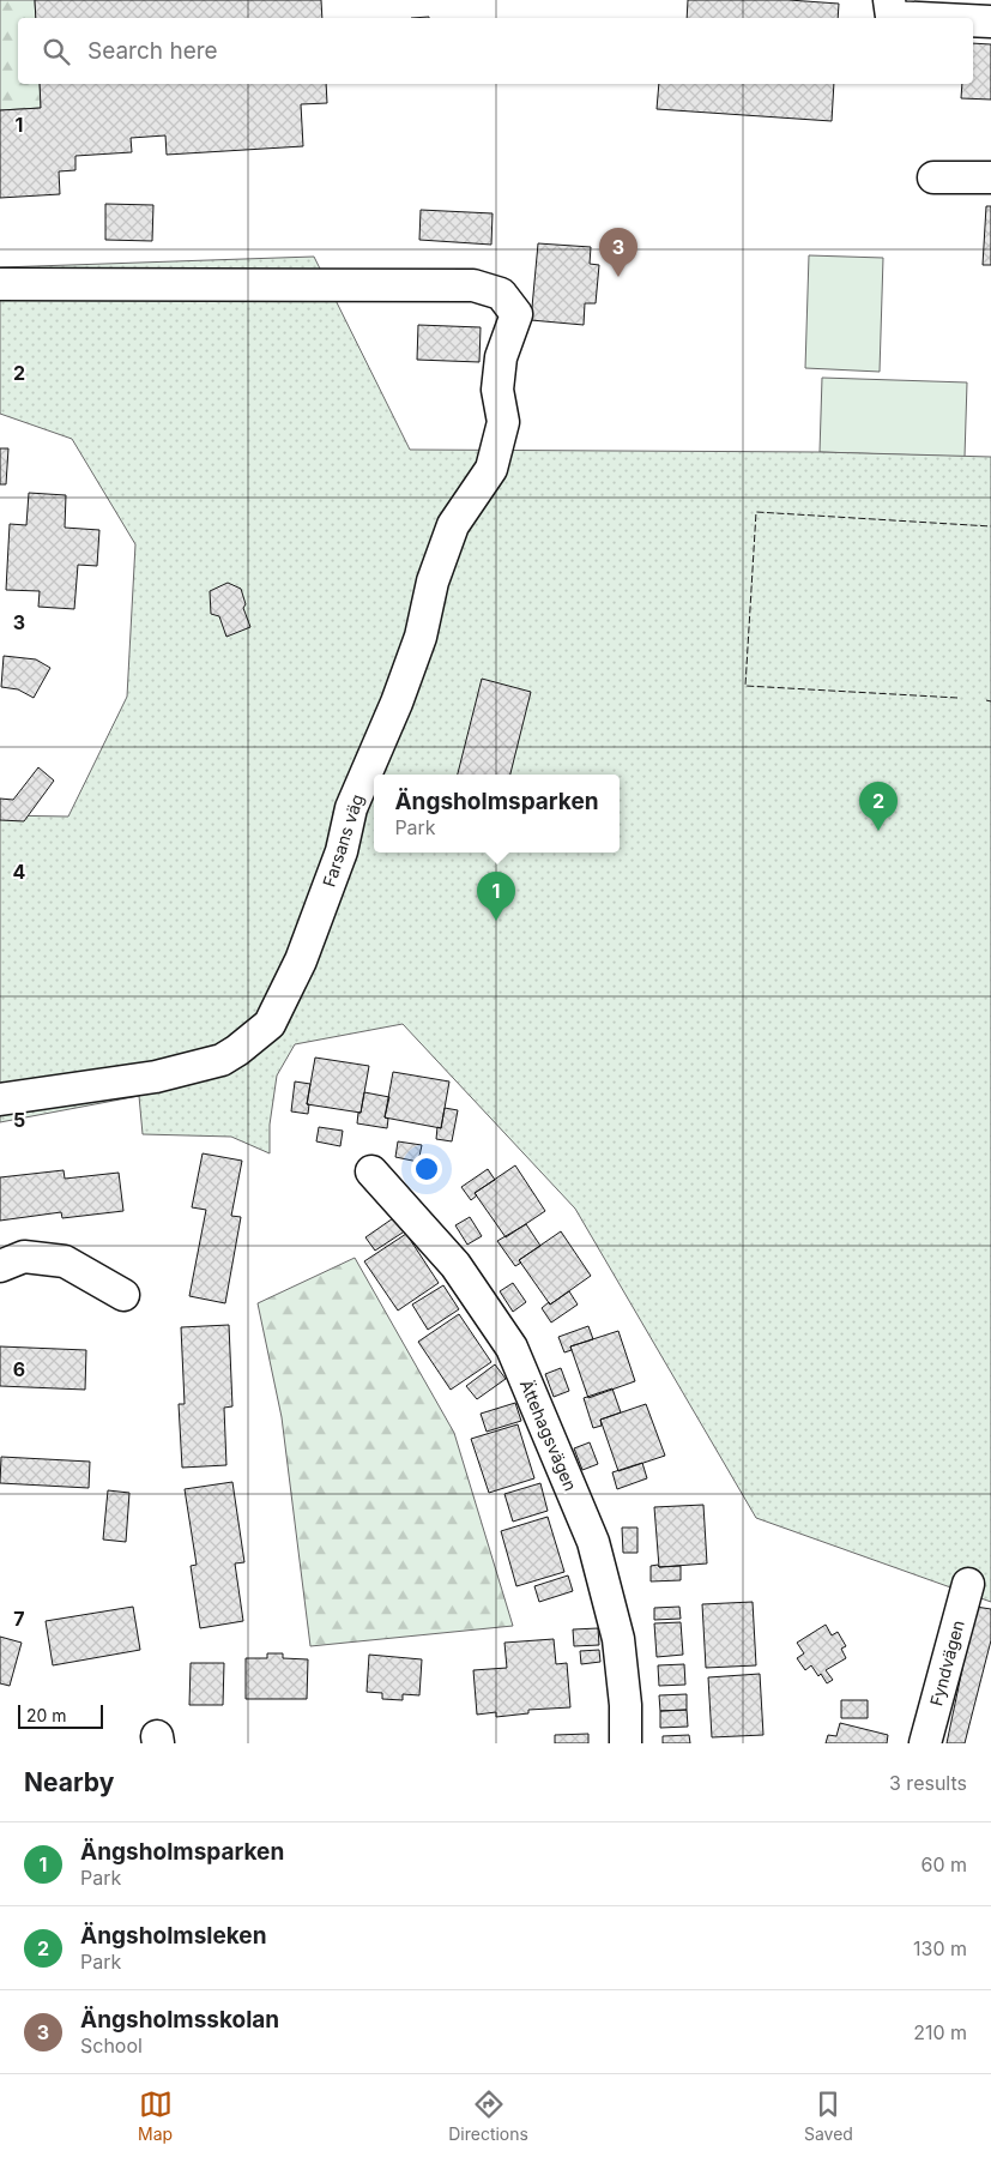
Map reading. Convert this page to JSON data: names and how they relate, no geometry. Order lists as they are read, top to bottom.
{
  "streets": {
    "street": ["Farsans väg", "Ättehagsvägen", "Fyndvägen"]
  },
  "scale_bar": "20 m",
  "page": {
    "search": "Search here",
    "pins": ["3", "2", "1"],
    "popup": ["Ängsholmsparken", "Park"],
    "scale": "20 m",
    "heading": ["Nearby", "3 results"],
    "list": [
      {
        "mark": "1",
        "name": "Ängsholmsparken",
        "note": "Park",
        "value": "60 m"
      },
      {
        "mark": "2",
        "name": "Ängsholmsleken",
        "note": "Park",
        "value": "130 m"
      },
      {
        "mark": "3",
        "name": "Ängsholmsskolan",
        "note": "School",
        "value": "210 m"
      }
    ],
    "nav": ["Map", "Directions", "Saved"]
  },
  "grid": {
    "rows": [
      "1",
      "2",
      "3",
      "4",
      "5",
      "6",
      "7"
    ]
  }
}
